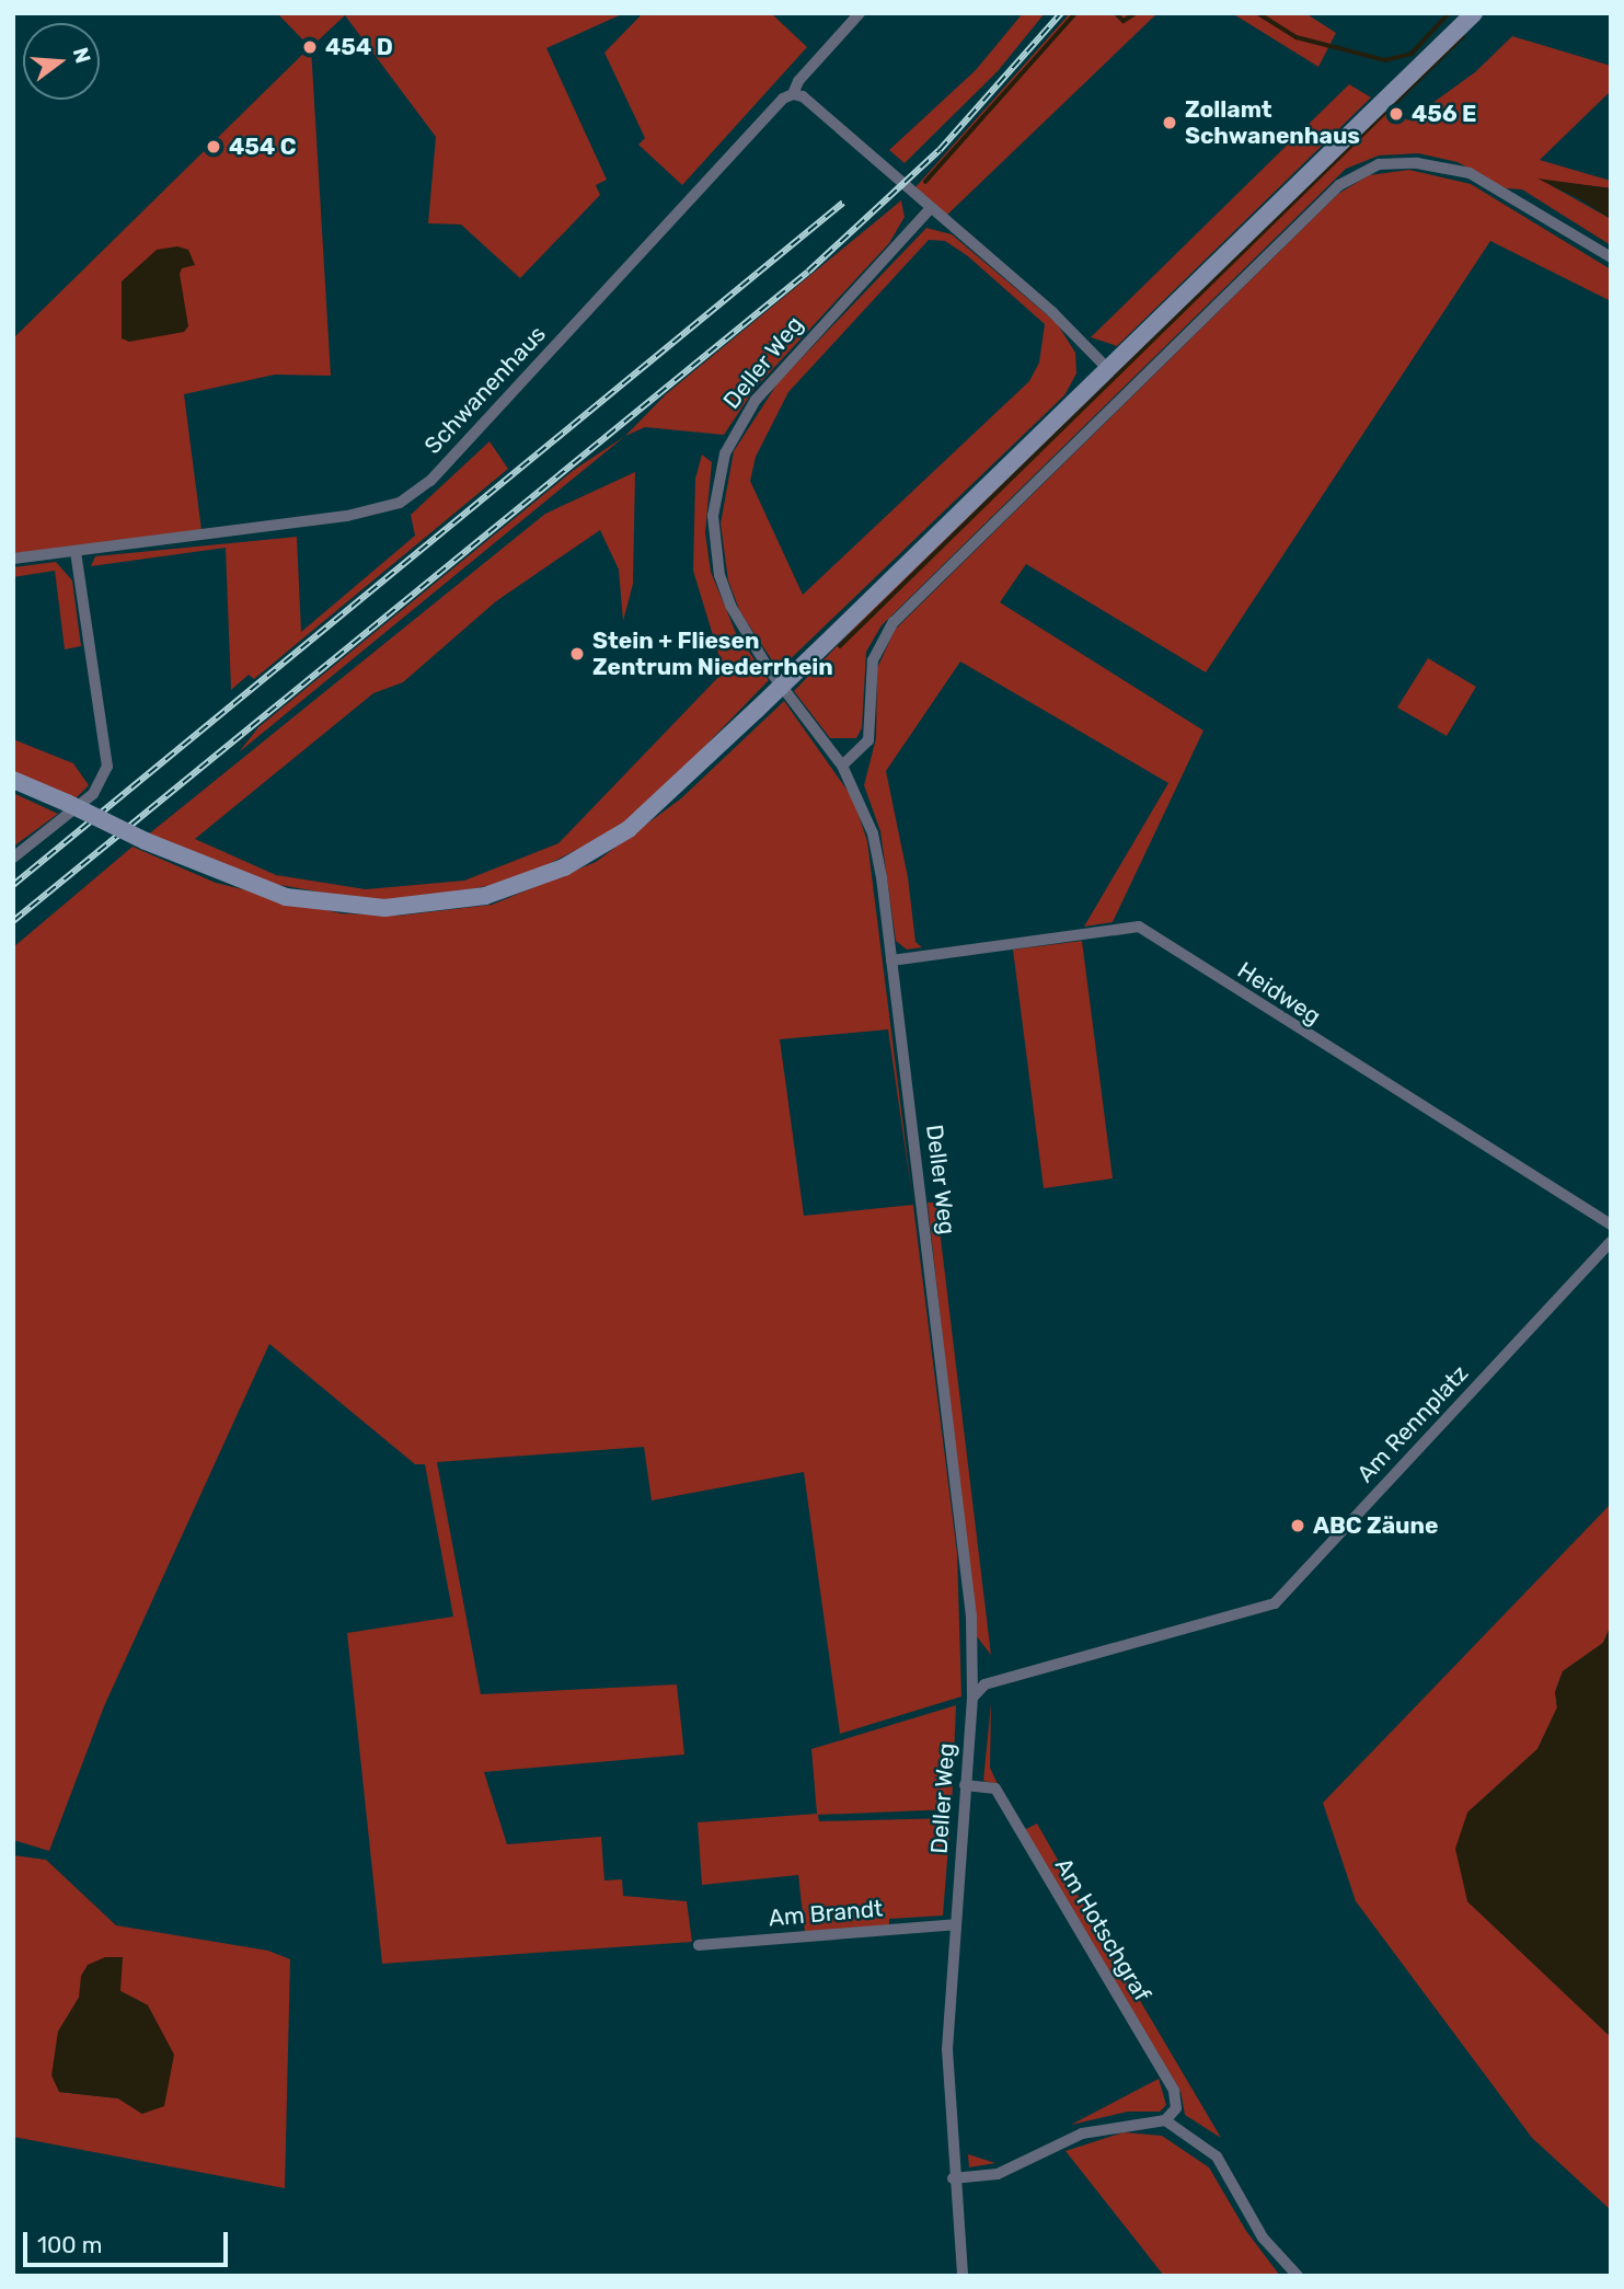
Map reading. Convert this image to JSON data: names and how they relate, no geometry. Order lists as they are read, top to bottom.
{
  "streets": {
    "street": [
      "Deller Weg",
      "Schwanenhaus",
      "Heidweg",
      "Am Rennplatz",
      "Am Brandt",
      "Am Hotschgraf"
    ]
  },
  "crossings": [
    ["Deller Weg", "Heidweg"],
    ["Deller Weg", "Am Rennplatz"],
    ["Deller Weg", "Am Brandt"],
    ["Deller Weg", "Am Hotschgraf"]
  ],
  "places": [
    "454 D",
    "456 E",
    "Zollamt Schwanenhaus",
    "454 C",
    "Stein + Fliesen Zentrum Niederrhein",
    "ABC Zäune"
  ],
  "scale_bar": "100 m",
  "north": "right"
}
